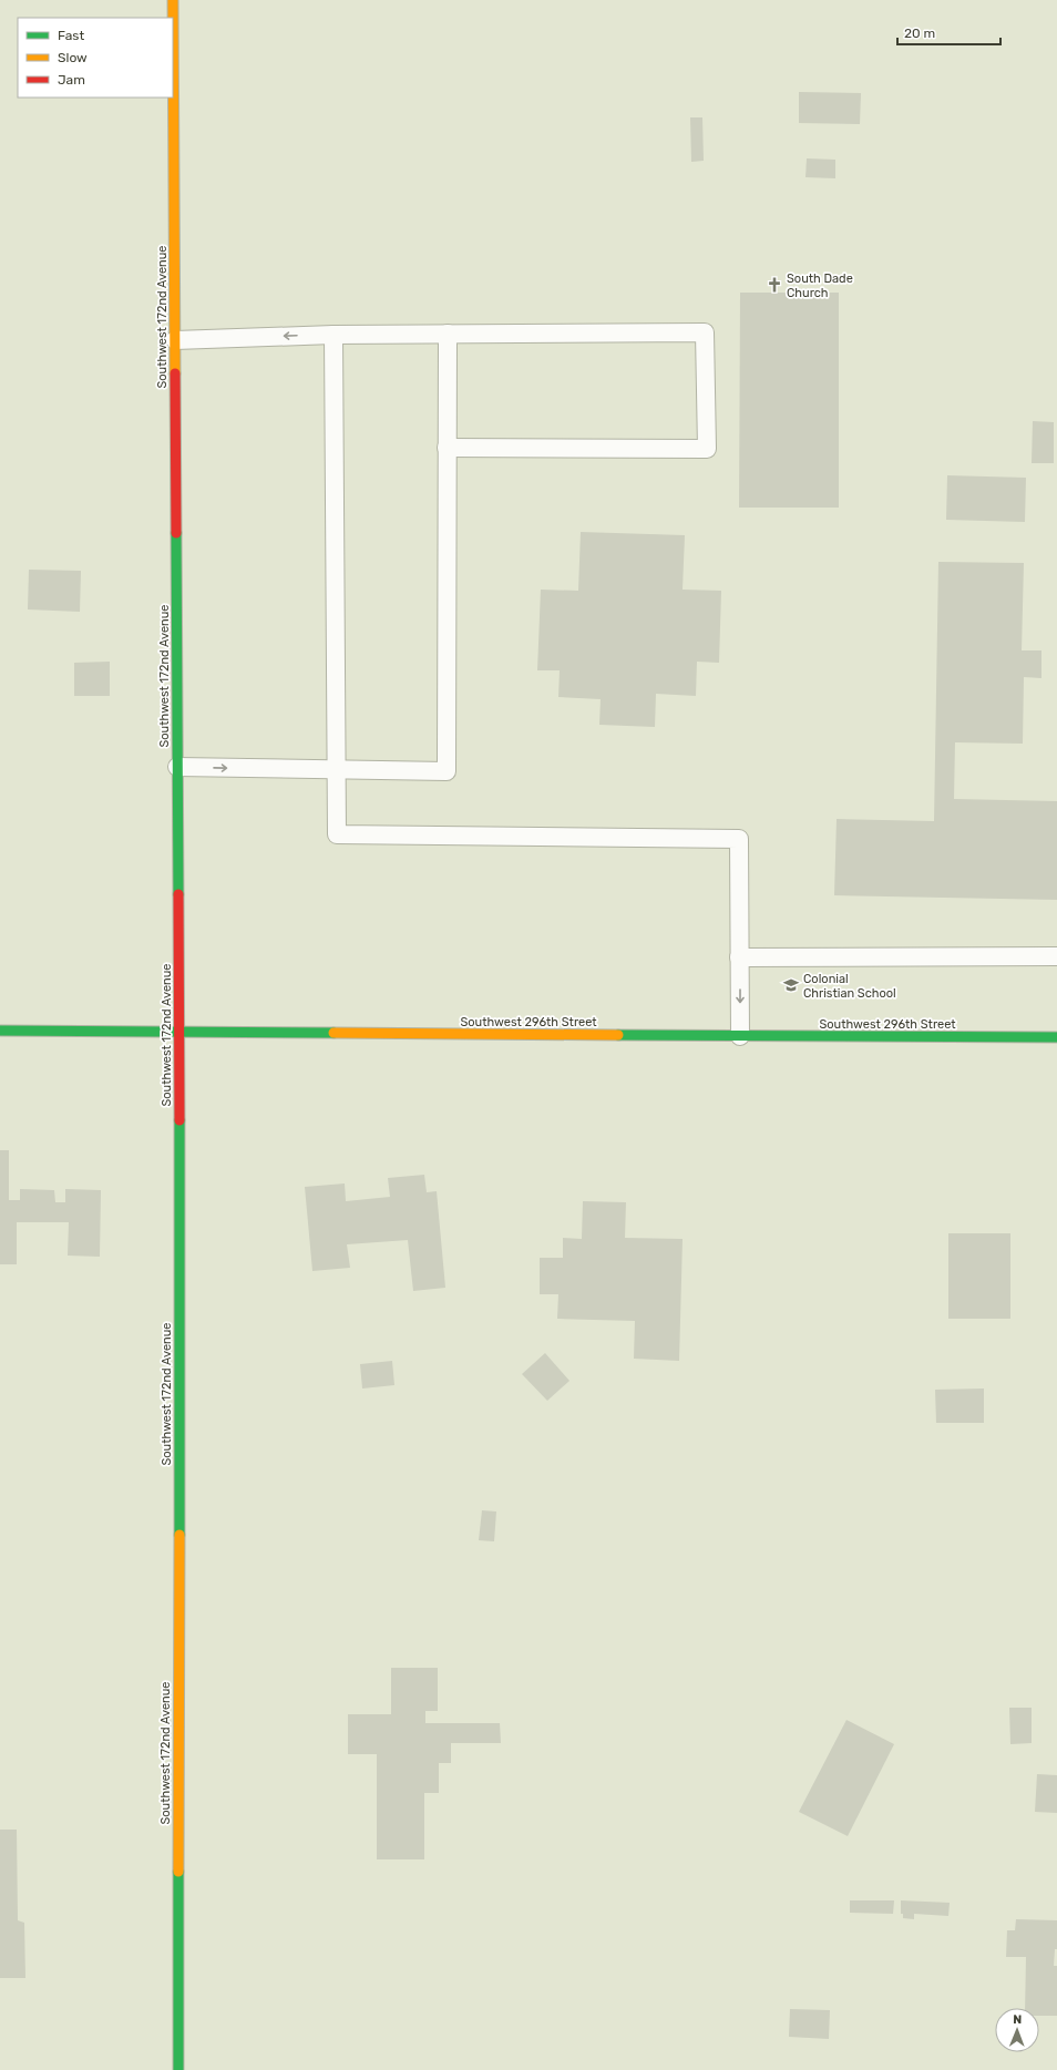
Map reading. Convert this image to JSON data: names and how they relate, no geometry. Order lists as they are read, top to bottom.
{
  "streets": {
    "street": ["Southwest 172nd Avenue", "Southwest 296th Street"]
  },
  "crossings": [
    ["Southwest 172nd Avenue", "Southwest 296th Street"]
  ],
  "places": {
    "church": ["South Dade Church"],
    "school or university": ["Colonial Christian School"]
  },
  "legend": ["Fast", "Slow", "Jam"],
  "scale_bar": "20 m",
  "north": "top"
}
